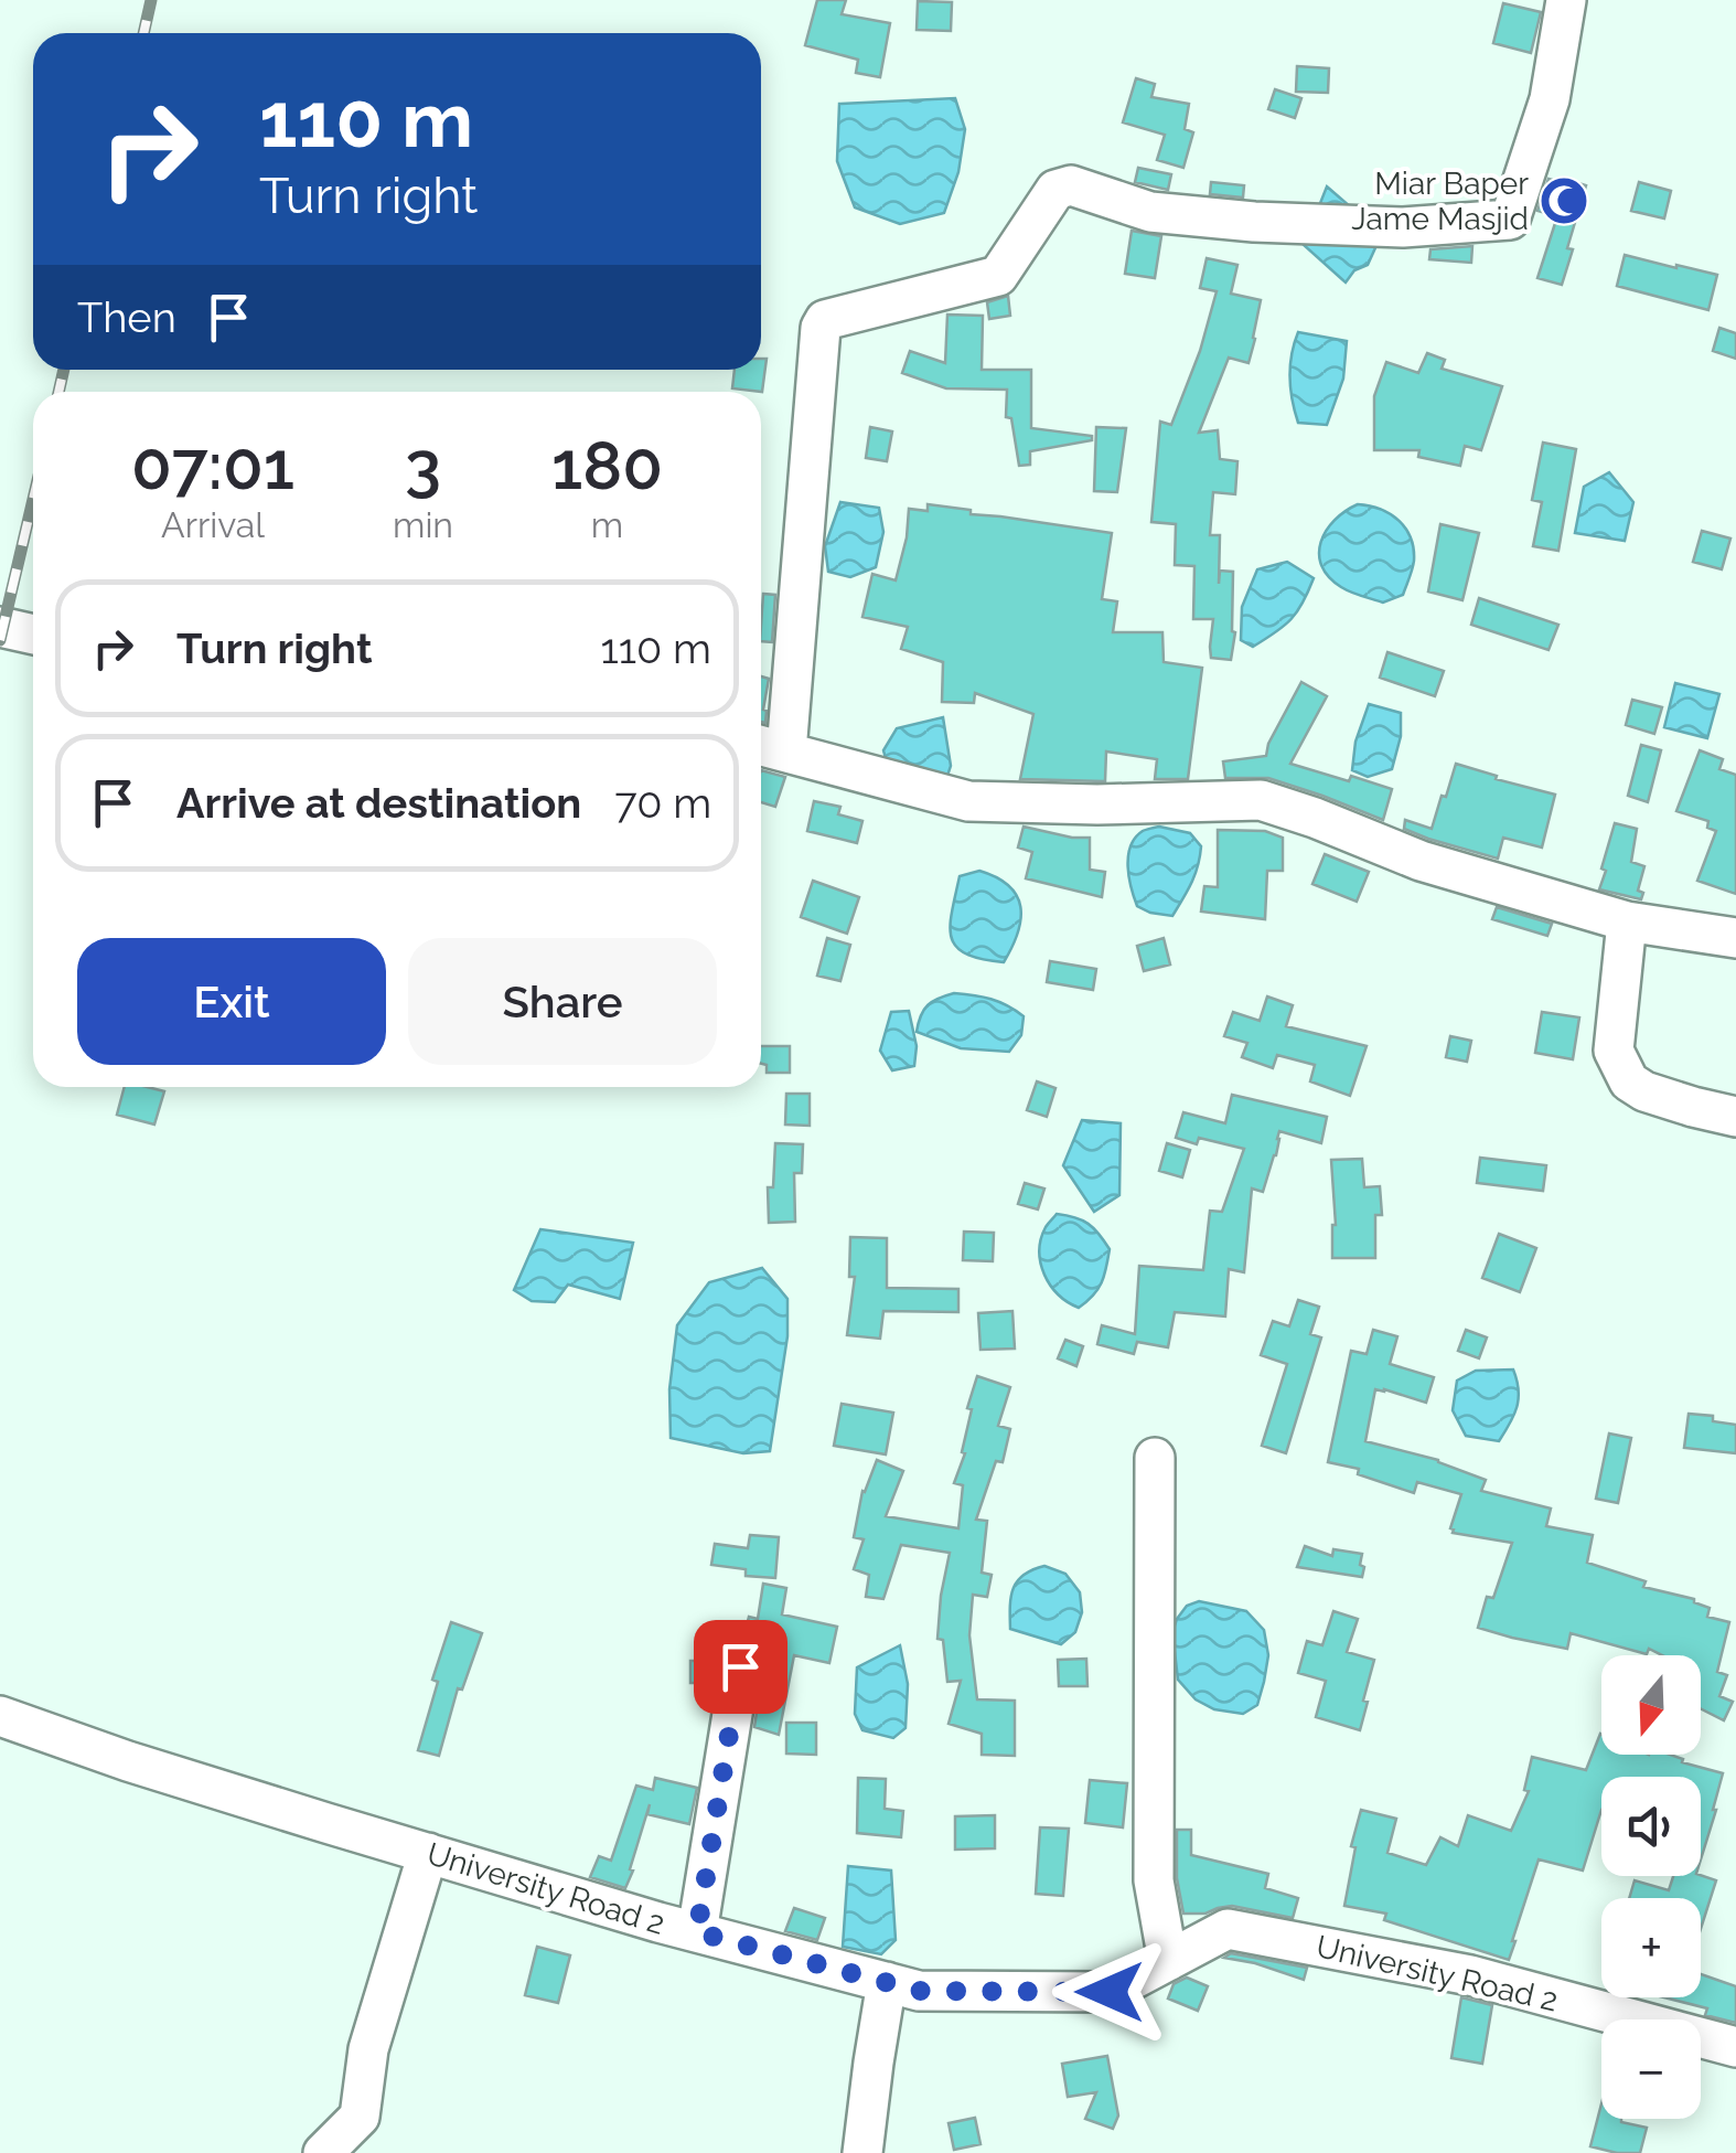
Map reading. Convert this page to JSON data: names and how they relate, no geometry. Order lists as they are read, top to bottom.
{
  "streets": {
    "street": ["University Road 2"]
  },
  "places": {
    "mosque": ["Miar Baper Jame Masjid"]
  },
  "north": "bottom",
  "page": {
    "turn": ["110 m", "Turn right"],
    "then": "Then",
    "eta": [
      "07:01",
      "Arrival",
      "3",
      "min",
      "180",
      "m"
    ],
    "list": [
      {
        "name": "Turn right",
        "value": "110 m"
      },
      {
        "name": "Arrive at destination",
        "value": "70 m"
      }
    ],
    "buttons": ["Exit", "Share"],
    "map_buttons": ["+", "−"]
  }
}
